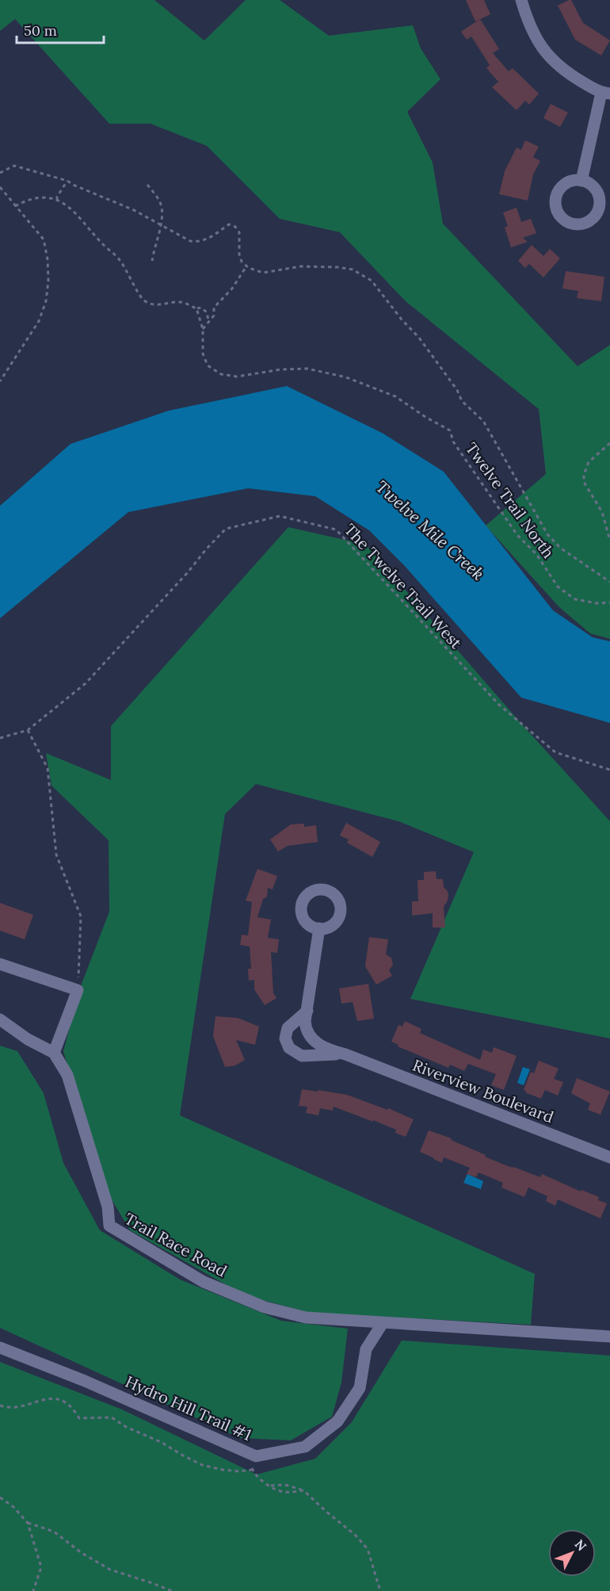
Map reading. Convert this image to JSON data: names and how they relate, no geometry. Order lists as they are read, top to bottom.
{
  "streets": {
    "street": ["Riverview Boulevard", "Trail Race Road", "Hydro Hill Trail #1"],
    "path": ["Twelve Trail North", "The Twelve Trail West"]
  },
  "crossings": [
    ["Trail Race Road", "Hydro Hill Trail #1"]
  ],
  "water": ["Twelve Mile Creek"],
  "scale_bar": "50 m",
  "north": "top right"
}
